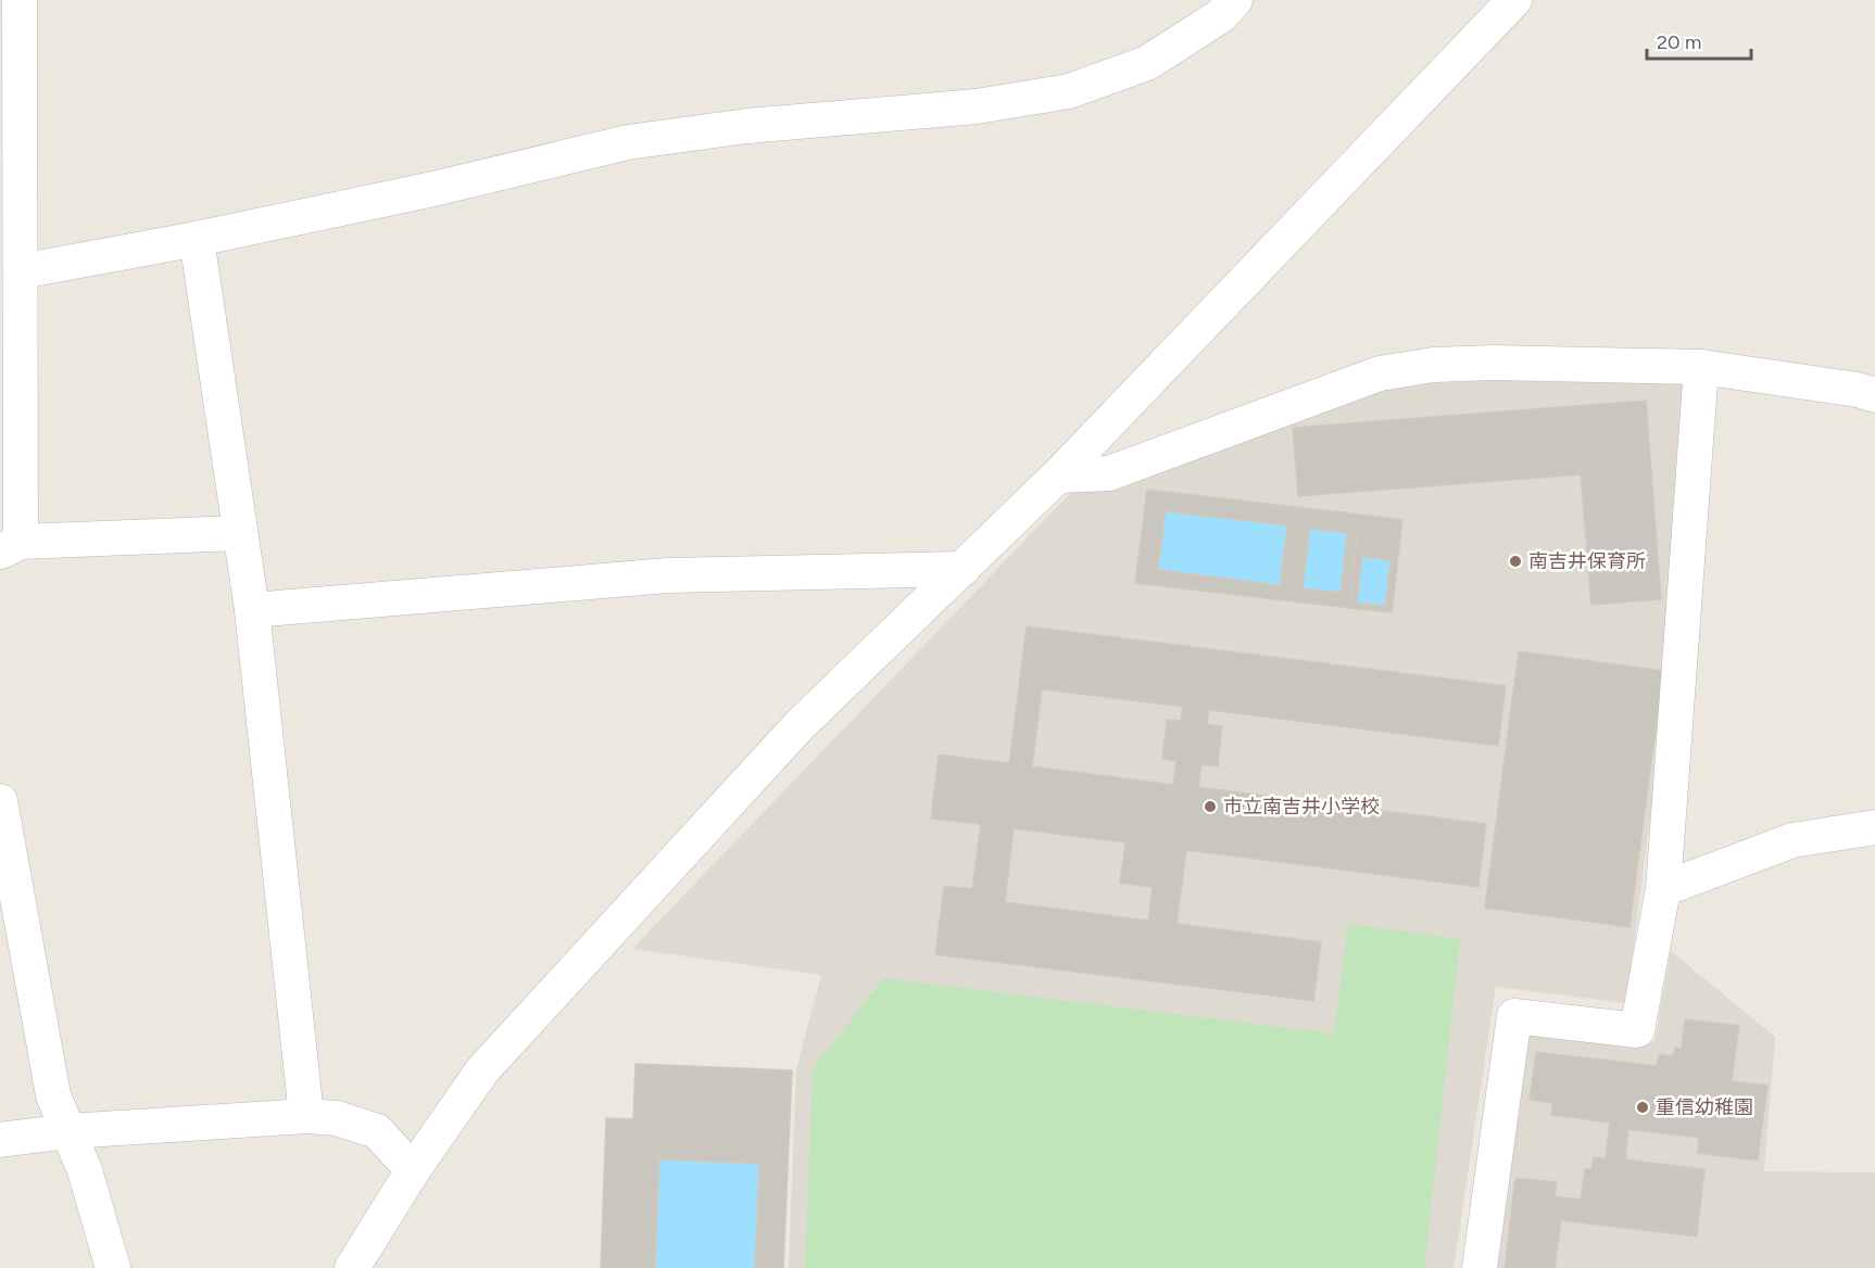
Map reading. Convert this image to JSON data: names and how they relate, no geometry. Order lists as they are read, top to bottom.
{
  "places": ["南吉井保育所", "市立南吉井小学校", "重信幼稚園"],
  "scale_bar": "20 m"
}
